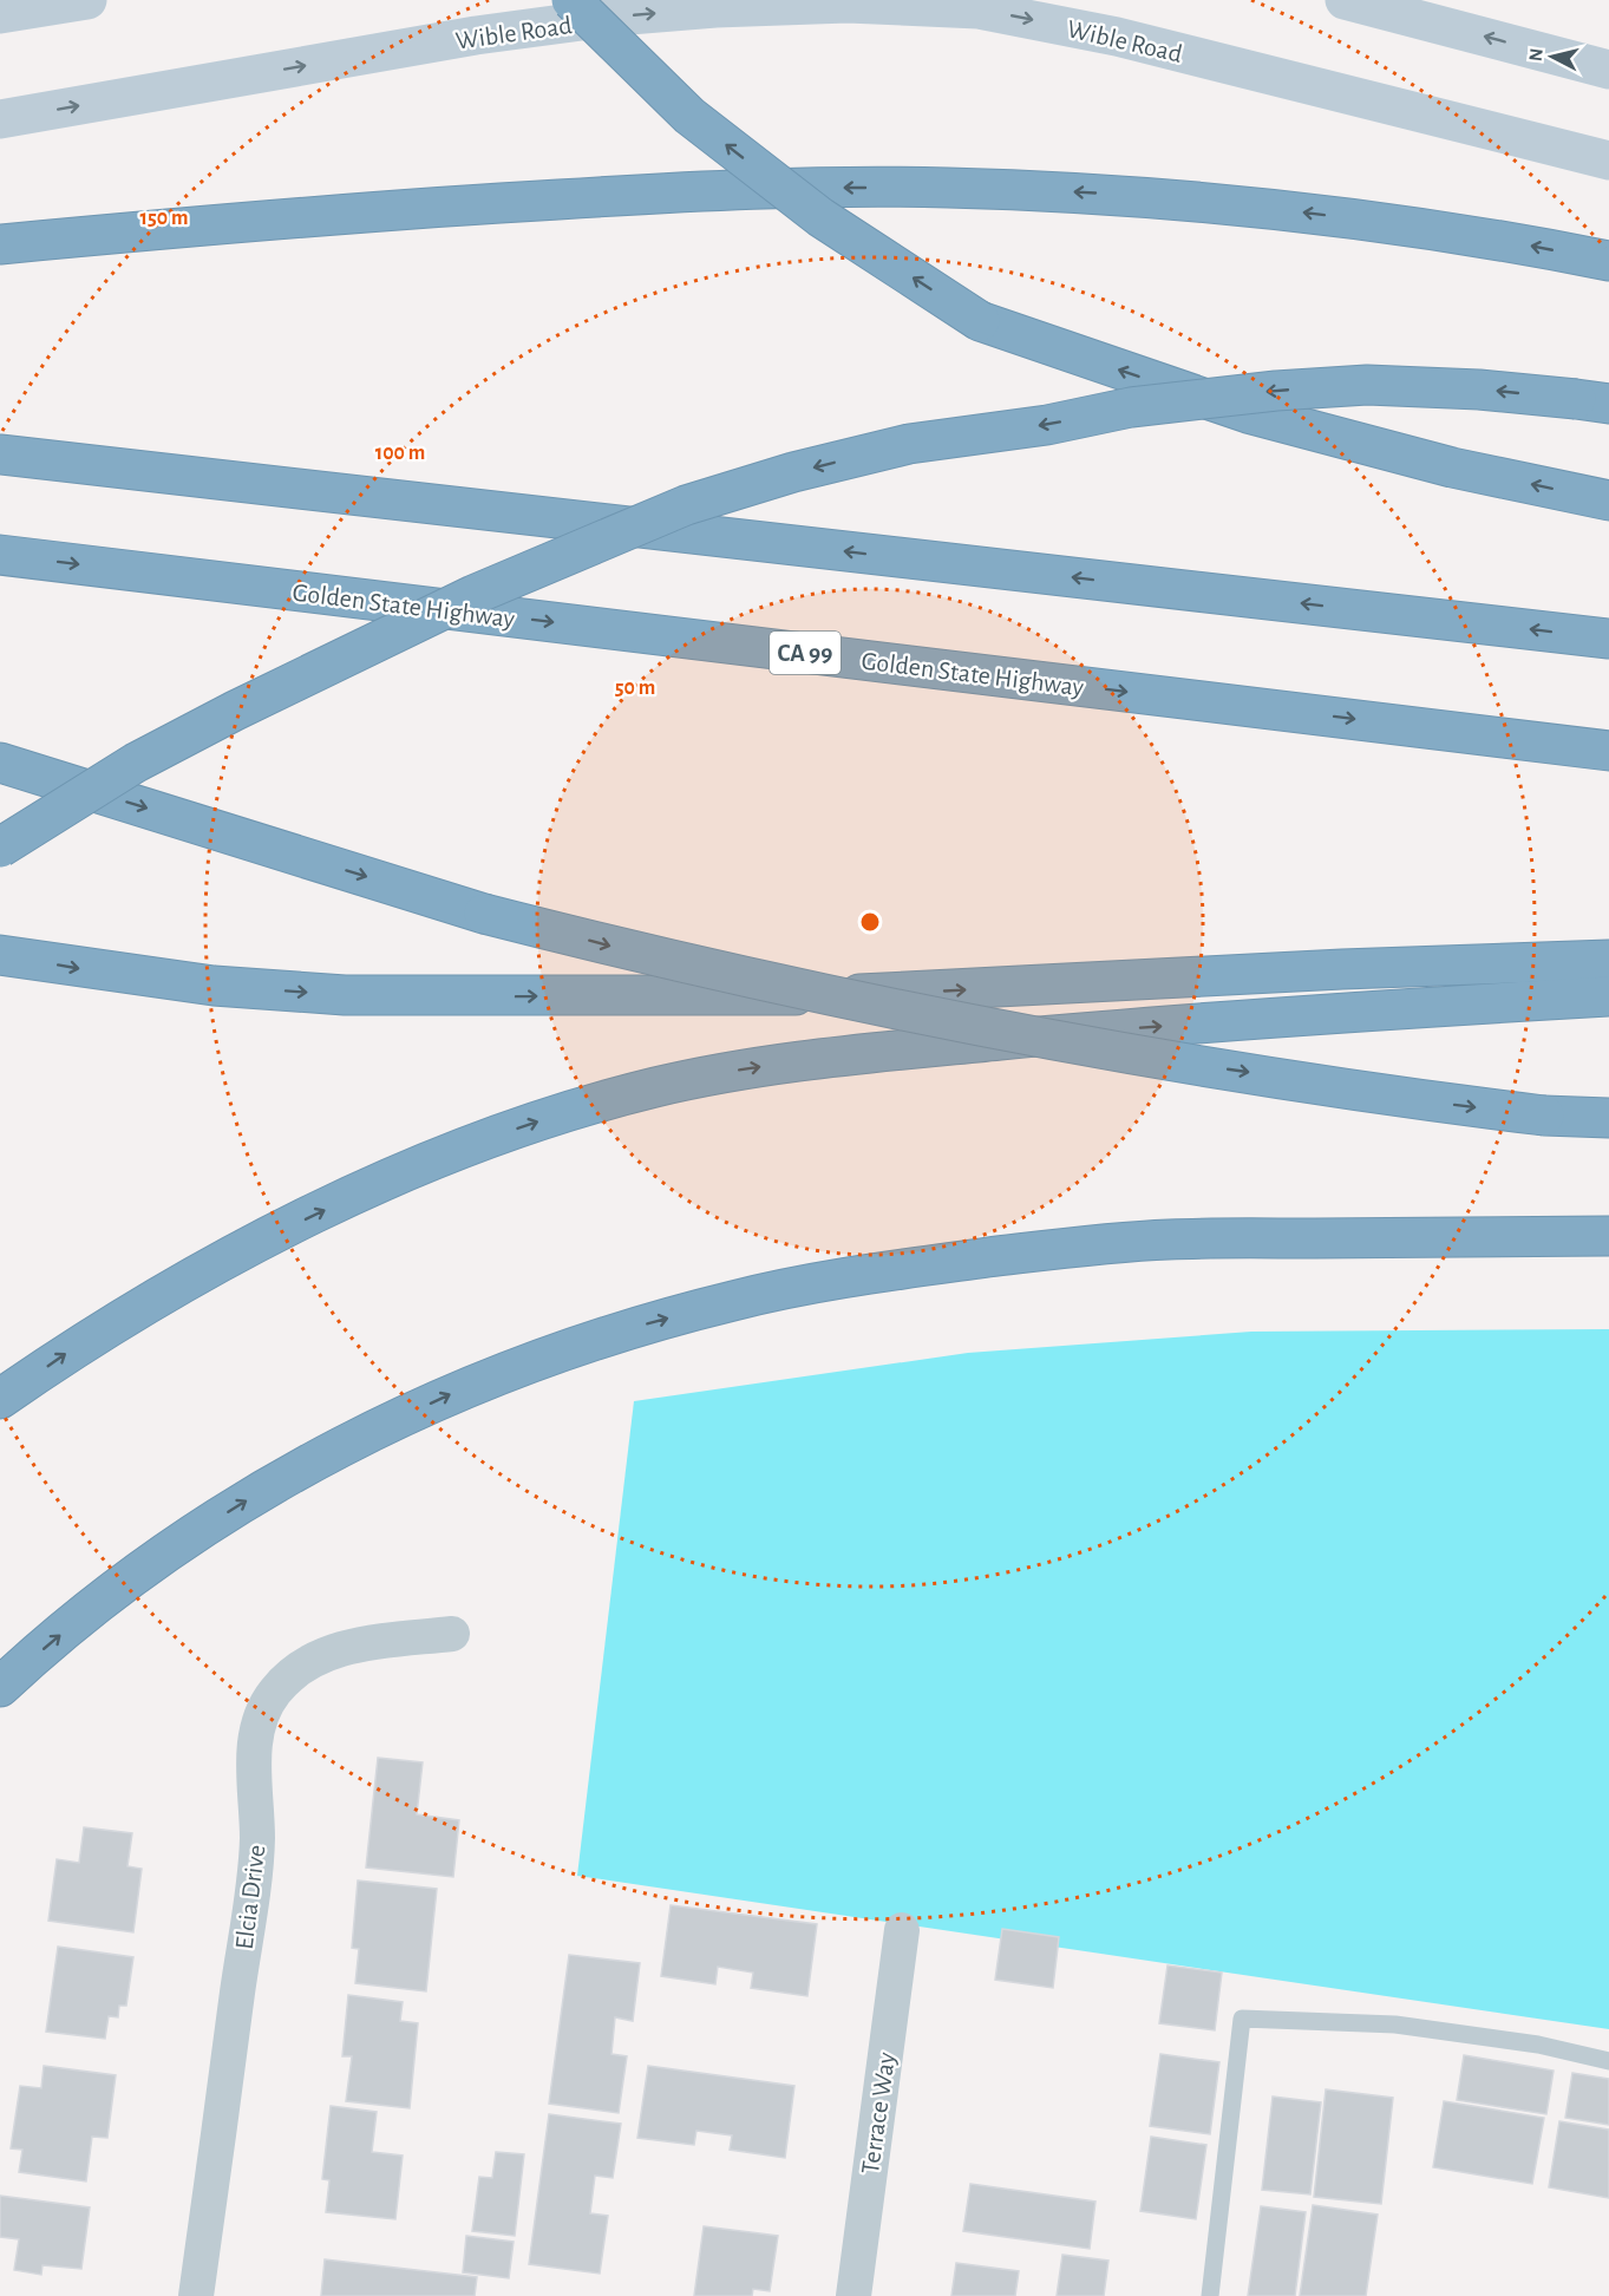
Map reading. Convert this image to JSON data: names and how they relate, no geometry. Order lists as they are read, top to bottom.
{
  "streets": {
    "highway": ["Golden State Highway", "CA 99"],
    "street": ["Wible Road", "Elcia Drive", "Terrace Way"]
  },
  "one_way": ["Wible Road"],
  "north": "left",
  "rings": ["150 m", "100 m", "50 m"]
}
